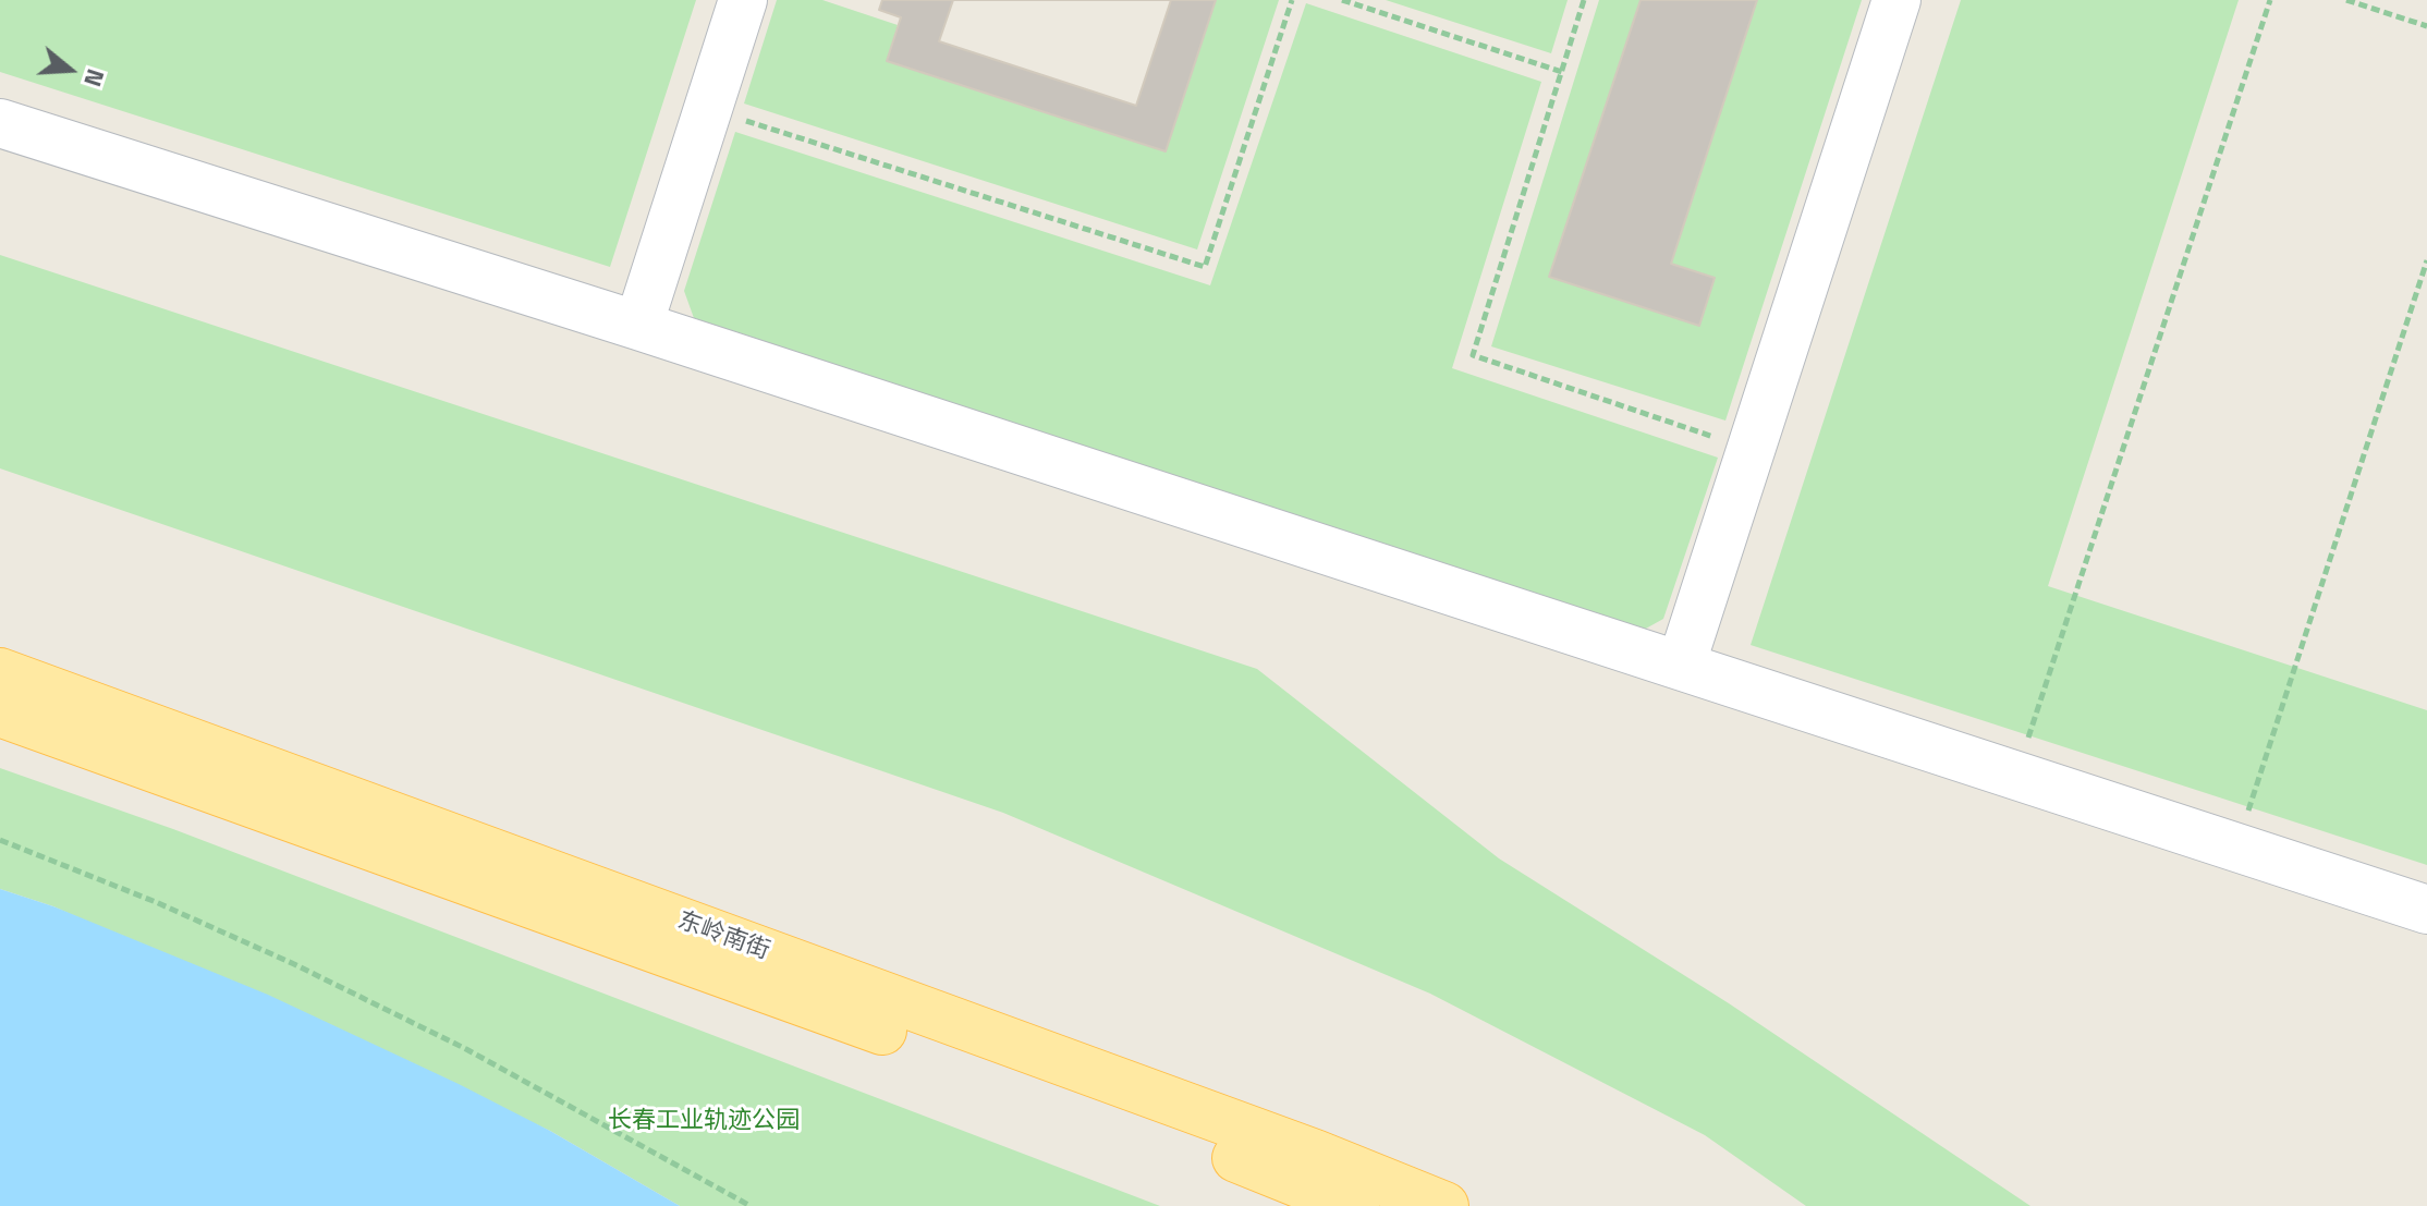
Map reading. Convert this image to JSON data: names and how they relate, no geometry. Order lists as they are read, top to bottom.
{
  "streets": {
    "main road": ["东岭南街"]
  },
  "parks": ["长春工业轨迹公园"],
  "north": "right"
}
